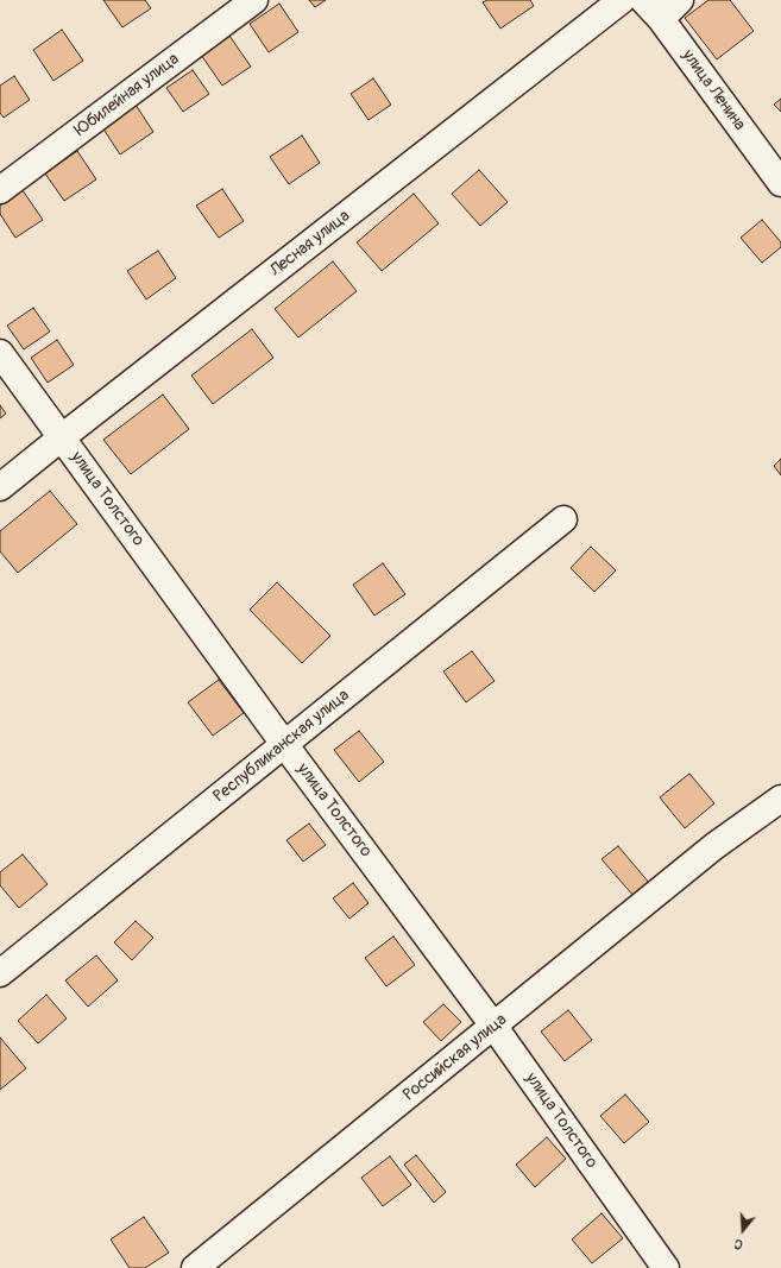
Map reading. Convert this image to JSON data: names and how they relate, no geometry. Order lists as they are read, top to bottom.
{
  "streets": {
    "street": [
      "улица Ленина",
      "Юбилейная улица",
      "Лесная улица",
      "улица Толстого",
      "Республиканская улица",
      "Российская улица"
    ]
  },
  "crossings": [
    ["Лесная улица", "улица Толстого"],
    ["улица Толстого", "Республиканская улица"],
    ["улица Толстого", "Российская улица"]
  ],
  "north": "bottom"
}
